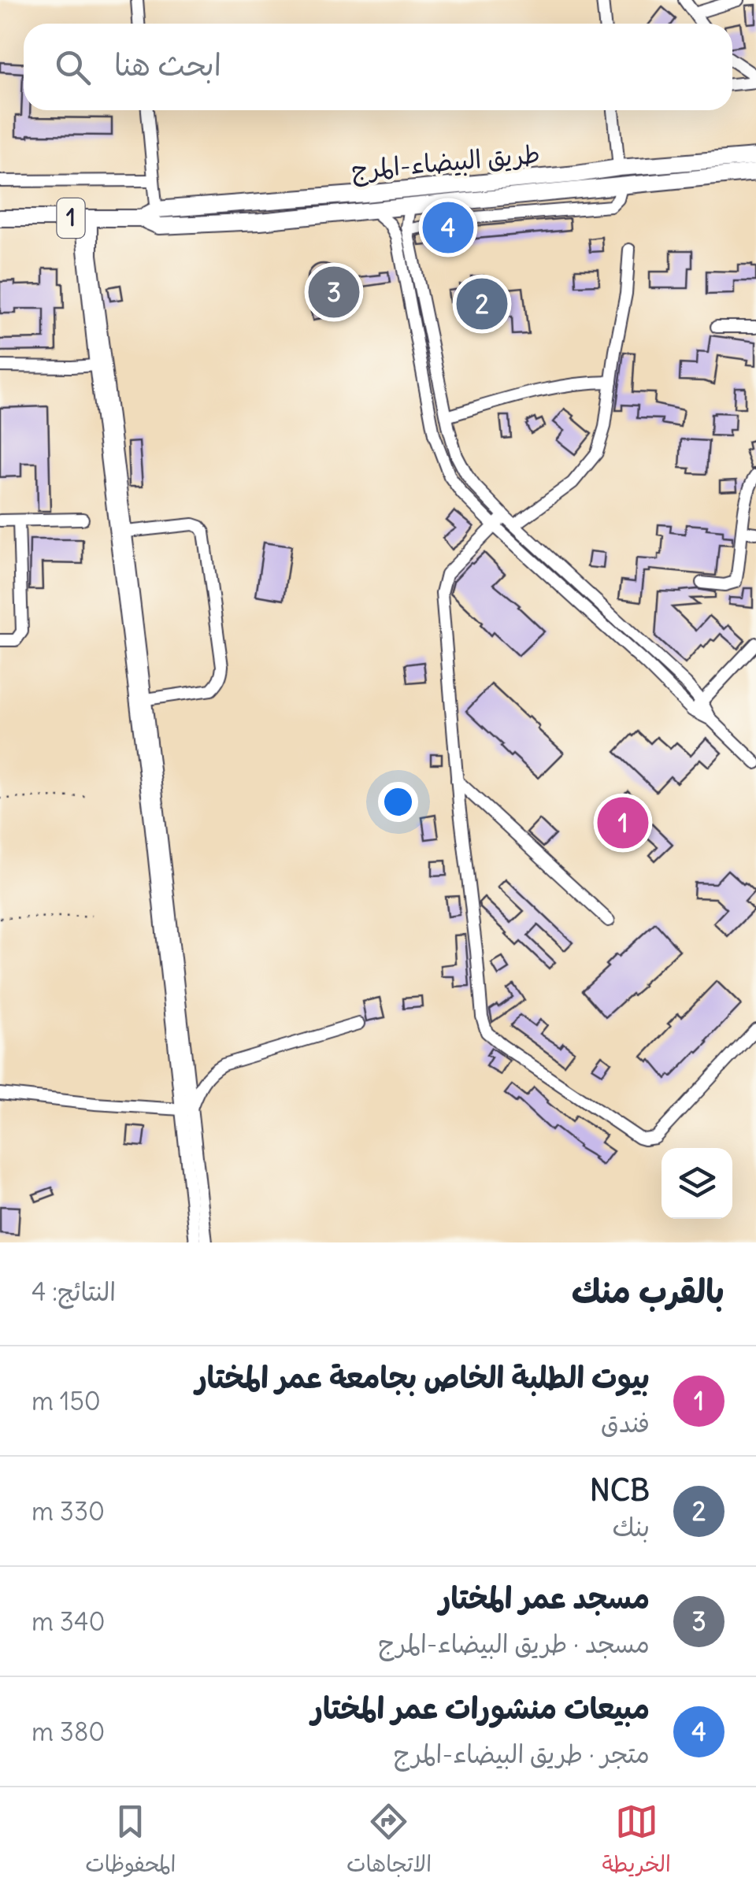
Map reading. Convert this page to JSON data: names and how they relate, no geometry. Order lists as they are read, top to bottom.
{
  "streets": {
    "highway": ["طريق البيضاء-المرج", "1"]
  },
  "page": {
    "search": "ابحث هنا",
    "pins": [
      "4",
      "3",
      "2",
      "1"
    ],
    "heading": ["بالقرب منك", "النتائج: 4"],
    "list": [
      {
        "mark": "1",
        "name": "بيوت الطلبة الخاص بجامعة عمر المختار",
        "note": "فندق",
        "value": "150 m"
      },
      {
        "mark": "2",
        "name": "NCB",
        "note": "بنك",
        "value": "330 m"
      },
      {
        "mark": "3",
        "name": "مسجد عمر المختار",
        "note": "مسجد · طريق البيضاء-المرج",
        "value": "340 m"
      },
      {
        "mark": "4",
        "name": "مبيعات منشورات عمر المختار",
        "note": "متجر · طريق البيضاء-المرج",
        "value": "380 m"
      }
    ],
    "nav": ["الخريطة", "الاتجاهات", "المحفوظات"]
  }
}
